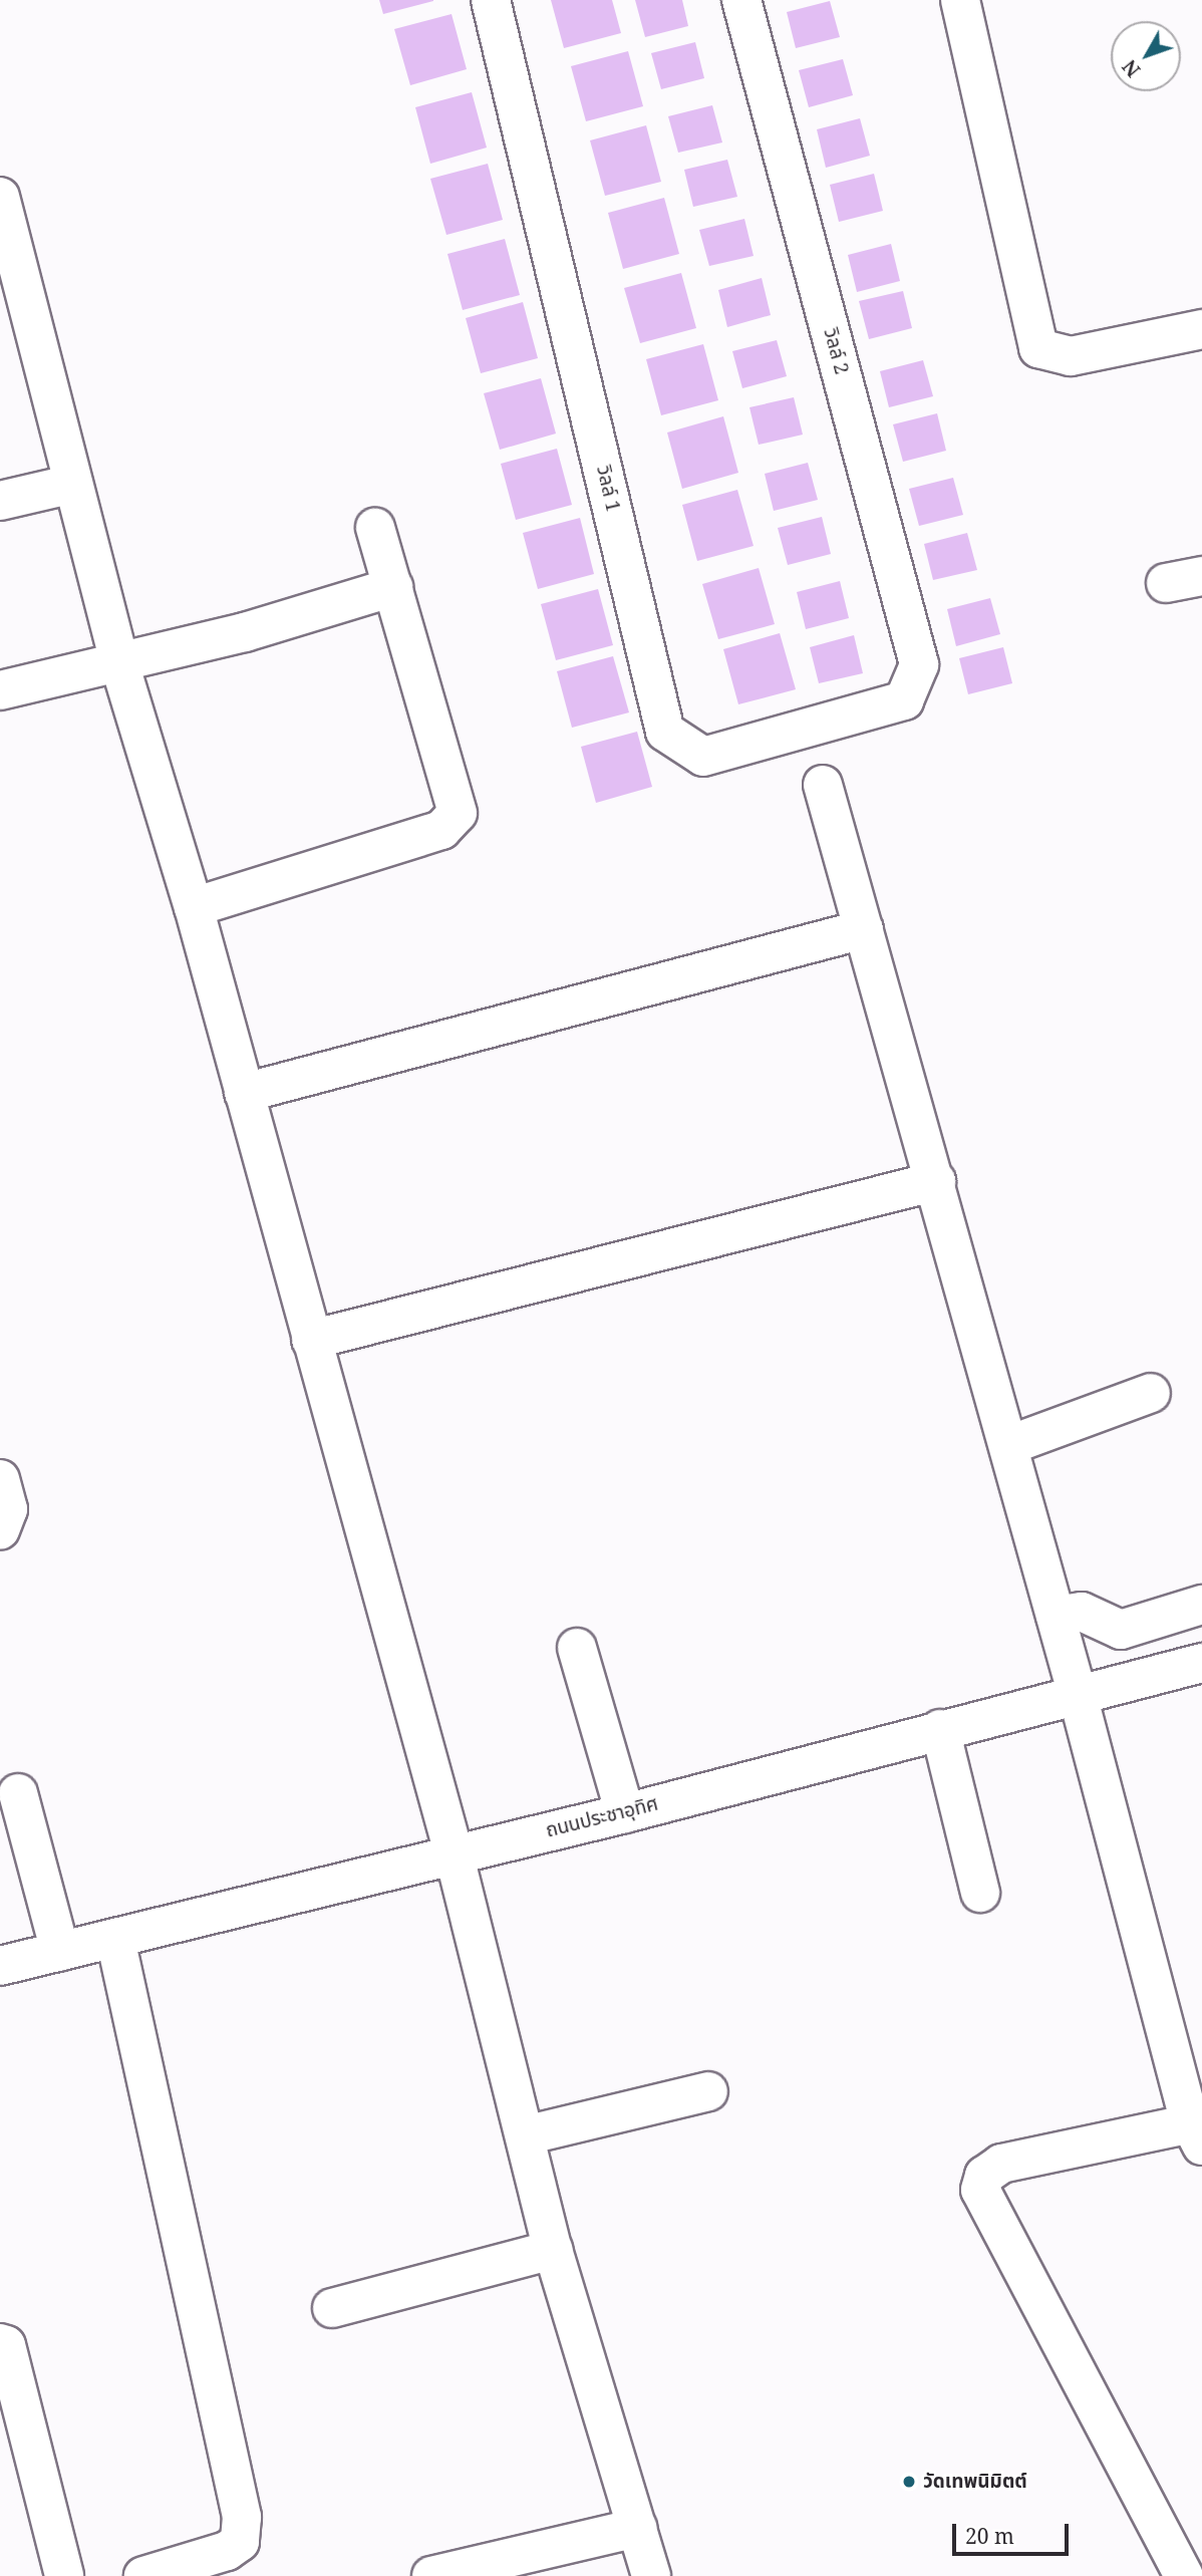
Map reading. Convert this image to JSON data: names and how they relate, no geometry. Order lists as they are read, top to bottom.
{
  "streets": {
    "street": ["วิลล์ 2", "วิลล์ 1", "ถนนประชาอุทิศ"]
  },
  "crossings": [
    ["วิลล์ 2", "วิลล์ 1"]
  ],
  "places": ["วัดเทพนิมิตต์"],
  "scale_bar": "20 m",
  "north": "bottom left"
}
